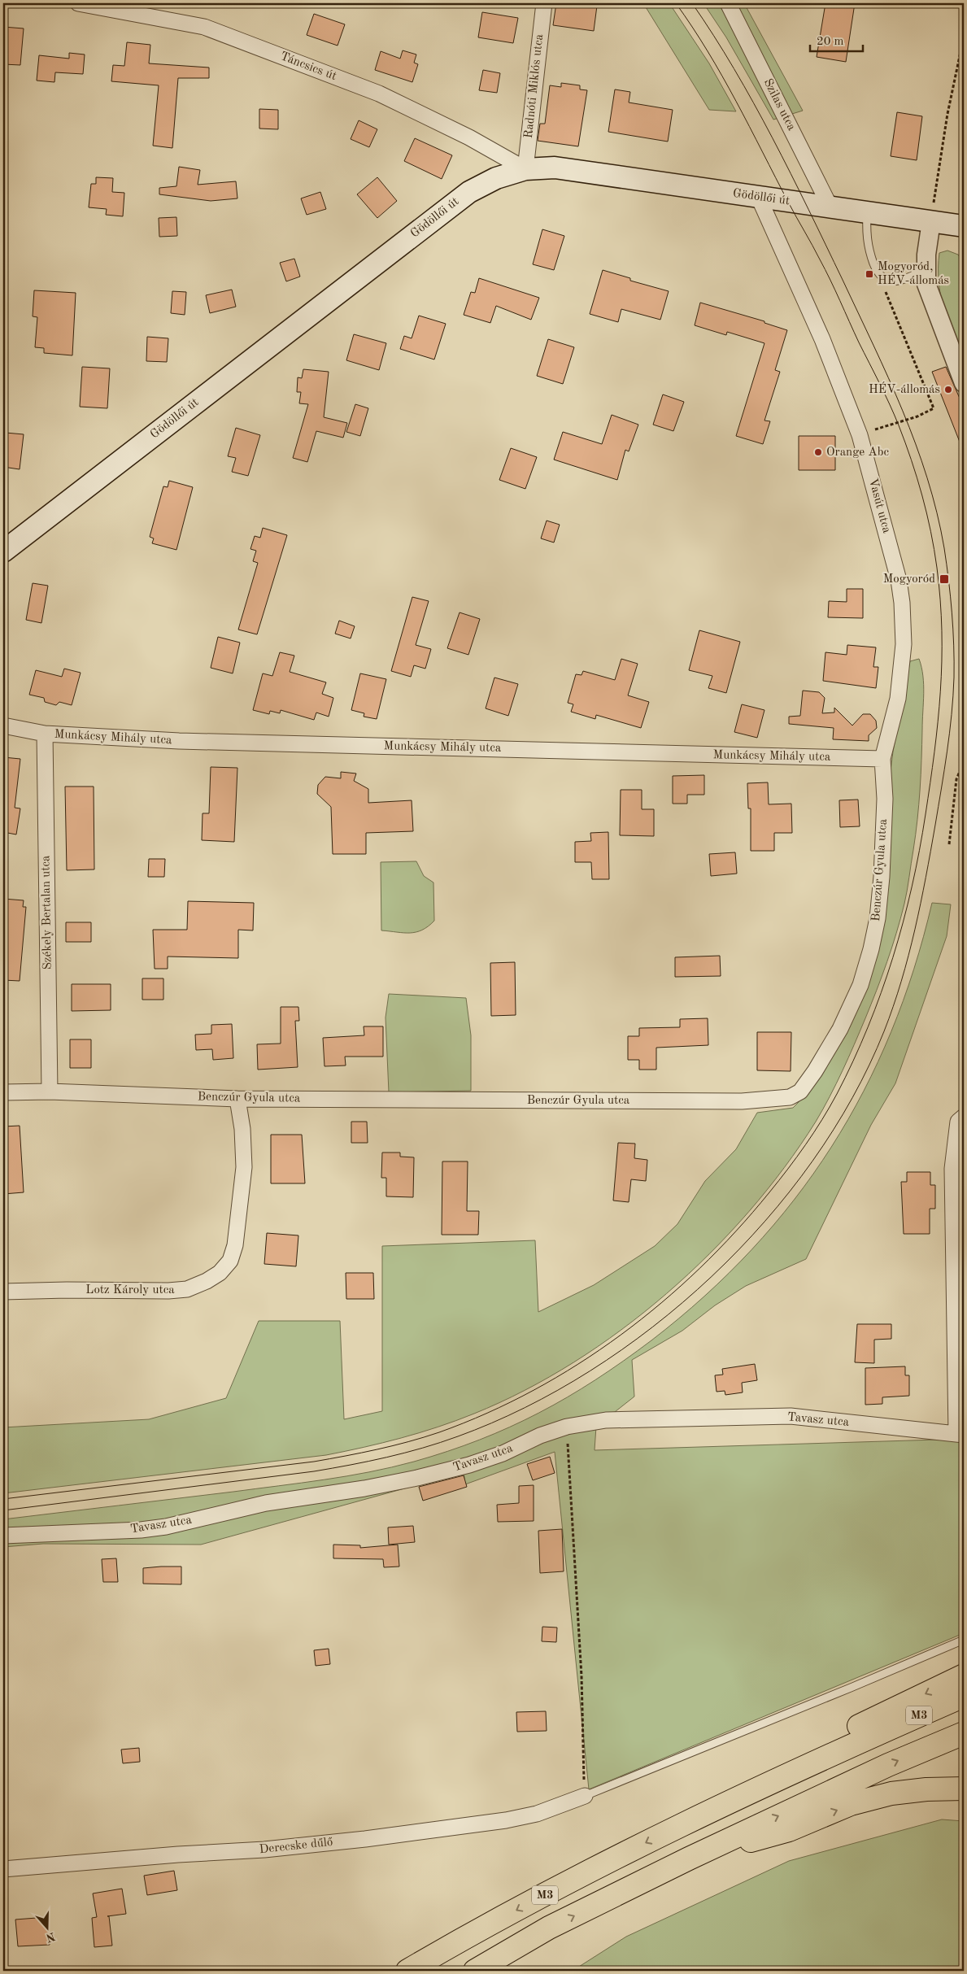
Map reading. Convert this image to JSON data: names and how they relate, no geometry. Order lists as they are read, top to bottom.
{
  "streets": {
    "highway": ["M3"],
    "main road": ["Gödöllői út"],
    "street": [
      "Táncsics út",
      "Radnóti Miklós utca",
      "Szilas utca",
      "Vasút utca",
      "Munkácsy Mihály utca",
      "Benczúr Gyula utca",
      "Székely Bertalan utca",
      "Lotz Károly utca",
      "Tavasz utca",
      "Derecske dűlő"
    ]
  },
  "crossings": [
    ["Táncsics út", "Radnóti Miklós utca"],
    ["Táncsics út", "Gödöllői út"],
    ["Radnóti Miklós utca", "Gödöllői út"],
    ["Szilas utca", "Gödöllői út"],
    ["Gödöllői út", "Vasút utca"],
    ["Vasút utca", "Munkácsy Mihály utca"],
    ["Vasút utca", "Benczúr Gyula utca"],
    ["Munkácsy Mihály utca", "Benczúr Gyula utca"],
    ["Munkácsy Mihály utca", "Székely Bertalan utca"],
    ["Benczúr Gyula utca", "Székely Bertalan utca"],
    ["Benczúr Gyula utca", "Lotz Károly utca"]
  ],
  "places": {
    "transit": ["Mogyoród, HÉV-állomás", "Mogyoród"],
    "other": ["HÉV-állomás", "Orange Abc"]
  },
  "scale_bar": "20 m",
  "north": "bottom"
}
